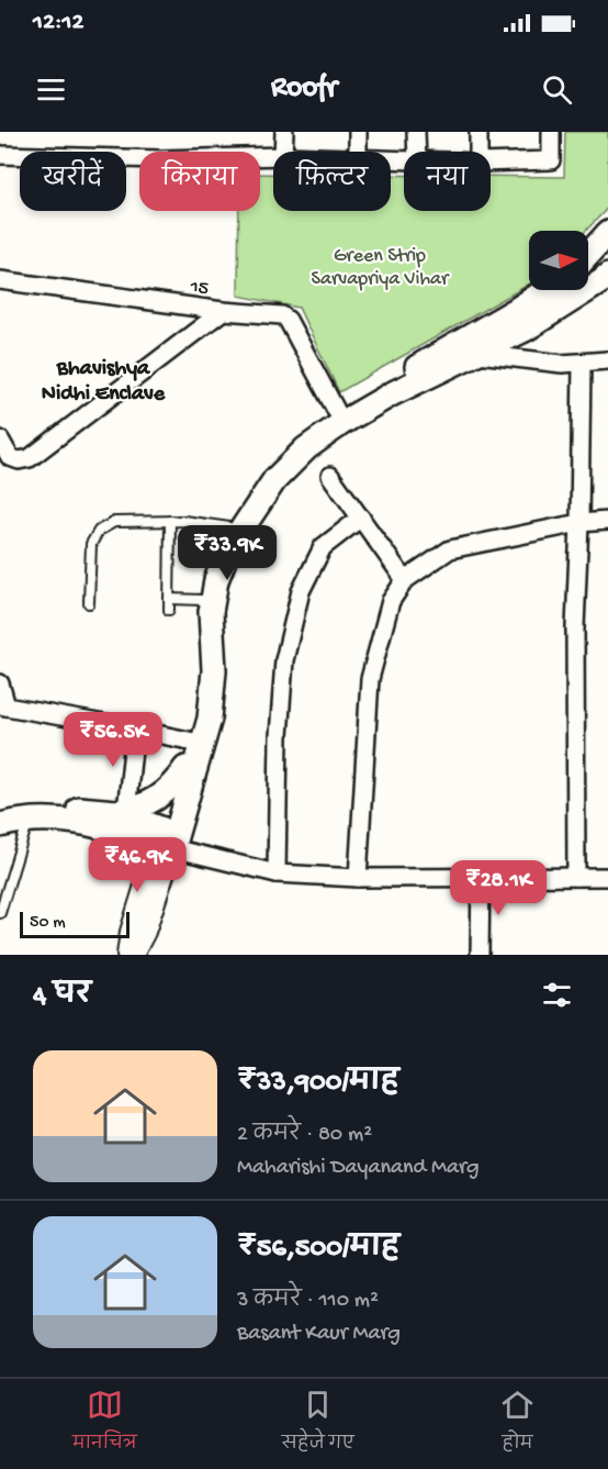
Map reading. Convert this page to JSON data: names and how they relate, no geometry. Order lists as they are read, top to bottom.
{
  "streets": {
    "street": ["15"]
  },
  "districts": ["Bhavishya Nidhi Enclave"],
  "parks": ["Green Strip Sarvapriya Vihar"],
  "scale_bar": "50 m",
  "north": "right",
  "page": {
    "status": "12:12",
    "header": "Roofr",
    "chip": [
      "खरीदें",
      "किराया",
      "फ़िल्टर",
      "नया"
    ],
    "price": [
      "₹33.9K",
      "₹56.5K",
      "₹46.9K",
      "₹28.1K"
    ],
    "scale": "50 m",
    "heading": "4 घर",
    "list": [
      {
        "name": "₹33,900/माह",
        "note": "2 कमरे · 80 m² · Maharishi Dayanand Marg"
      },
      {
        "name": "₹56,500/माह",
        "note": "3 कमरे · 110 m² · Basant Kaur Marg"
      }
    ],
    "tabs": ["मानचित्र", "सहेजे गए", "होम"]
  }
}
